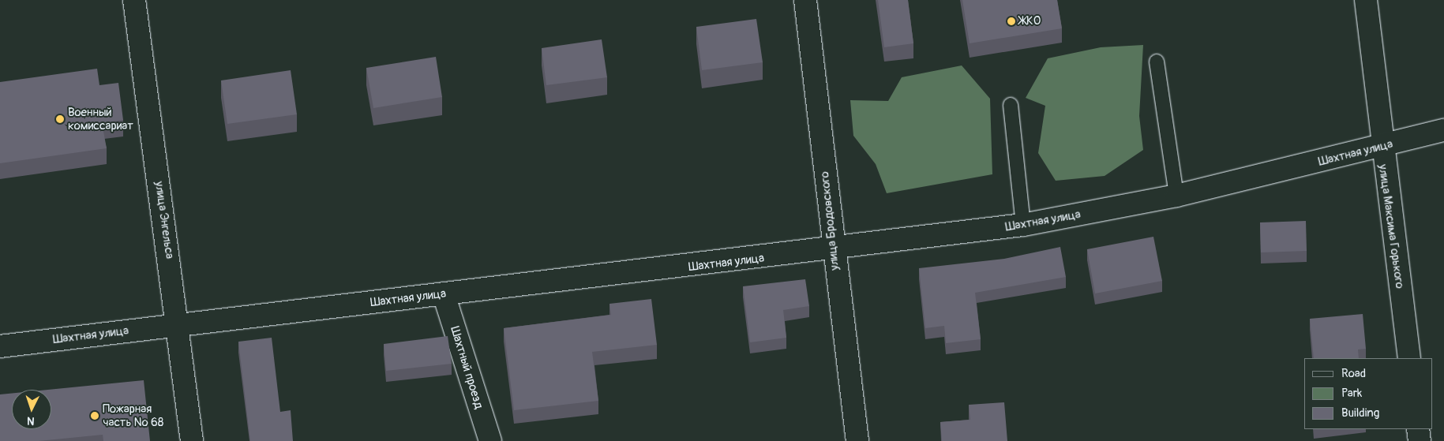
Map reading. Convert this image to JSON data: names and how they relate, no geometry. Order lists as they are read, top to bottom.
{
  "streets": {
    "main road": [
      "Шахтная улица",
      "улица Энгельса",
      "улица Бродовского",
      "улица Максима Горького",
      "Шахтный проезд"
    ]
  },
  "crossings": [
    ["Шахтная улица", "улица Энгельса"],
    ["Шахтная улица", "улица Бродовского"],
    ["Шахтная улица", "улица Максима Горького"],
    ["Шахтная улица", "Шахтный проезд"]
  ],
  "places": ["ЖКО", "Военный комиссариат", "Пожарная часть № 68"],
  "legend": ["Road", "Park", "Building"],
  "north": "bottom"
}
